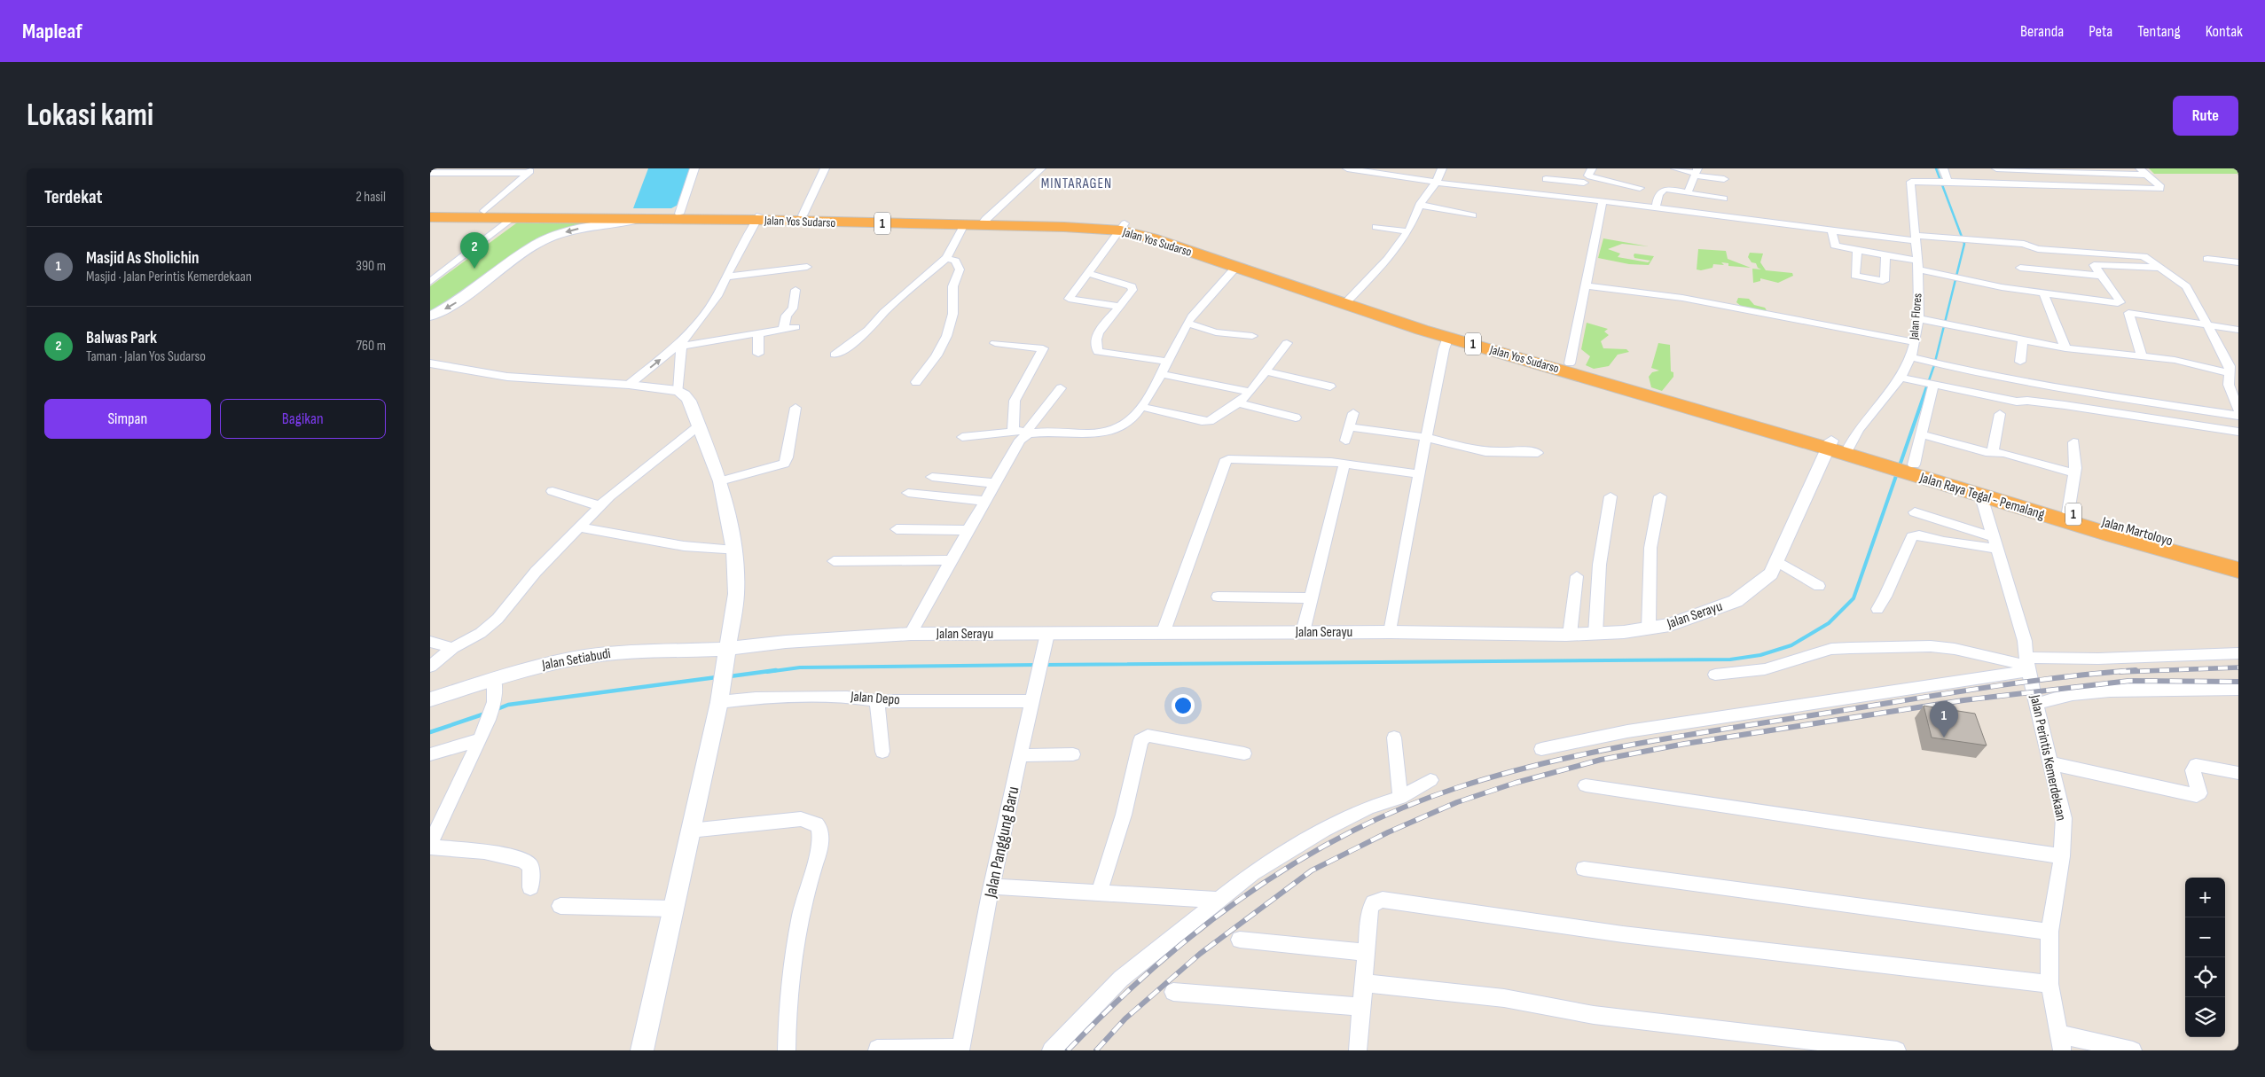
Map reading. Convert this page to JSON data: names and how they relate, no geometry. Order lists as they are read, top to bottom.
{
  "streets": {
    "highway": [
      "Jalan Yos Sudarso",
      "1",
      "Jalan Raya Tegal - Pemalang",
      "Jalan Martoloyo"
    ],
    "street": [
      "Jalan Flores",
      "Jalan Serayu",
      "Jalan Setiabudi",
      "Jalan Depo",
      "Jalan Perintis Kemerdekaan",
      "Jalan Panggung Baru"
    ]
  },
  "crossings": [
    ["Jalan Yos Sudarso", "Jalan Flores"],
    ["Jalan Yos Sudarso", "Jalan Raya Tegal - Pemalang"],
    ["Jalan Yos Sudarso", "Jalan Serayu"],
    ["Jalan Flores", "Jalan Raya Tegal - Pemalang"],
    ["Jalan Flores", "Jalan Serayu"],
    ["Jalan Raya Tegal - Pemalang", "Jalan Martoloyo"],
    ["Jalan Raya Tegal - Pemalang", "Jalan Serayu"],
    ["Jalan Raya Tegal - Pemalang", "Jalan Perintis Kemerdekaan"],
    ["Jalan Martoloyo", "Jalan Perintis Kemerdekaan"],
    ["Jalan Serayu", "Jalan Setiabudi"],
    ["Jalan Serayu", "Jalan Panggung Baru"],
    ["Jalan Depo", "Jalan Panggung Baru"]
  ],
  "districts": ["MINTARAGEN"],
  "page": {
    "header": "Mapleaf",
    "nav": [
      "Beranda",
      "Peta",
      "Tentang",
      "Kontak"
    ],
    "buttons": [
      "Rute",
      ["Simpan", "Bagikan"]
    ],
    "title": "Lokasi kami",
    "heading": ["Terdekat", "2 hasil"],
    "list": [
      {
        "mark": "1",
        "name": "Masjid As Sholichin",
        "note": "Masjid · Jalan Perintis Kemerdekaan",
        "value": "390 m"
      },
      {
        "mark": "2",
        "name": "Balwas Park",
        "note": "Taman · Jalan Yos Sudarso",
        "value": "760 m"
      }
    ],
    "pins": ["2", "1"],
    "map_buttons": ["+", "−"]
  }
}
